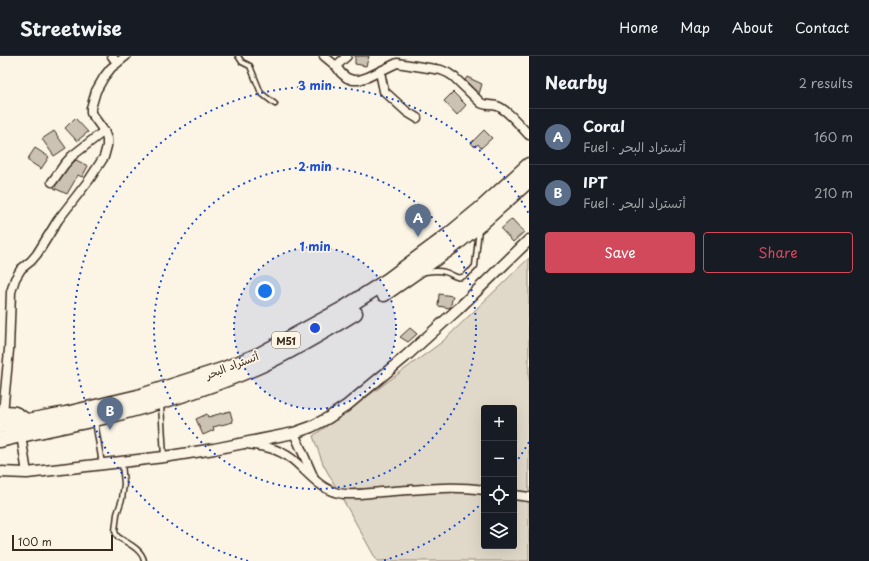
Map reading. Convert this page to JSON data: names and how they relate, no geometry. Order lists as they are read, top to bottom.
{
  "streets": {
    "highway": ["M51", "أتستراد البحر"]
  },
  "scale_bar": "100 m",
  "page": {
    "header": "Streetwise",
    "nav": [
      "Home",
      "Map",
      "About",
      "Contact"
    ],
    "heading": ["Nearby", "2 results"],
    "list": [
      {
        "mark": "A",
        "name": "Coral",
        "note": "Fuel · أتستراد البحر",
        "value": "160 m"
      },
      {
        "mark": "B",
        "name": "IPT",
        "note": "Fuel · أتستراد البحر",
        "value": "210 m"
      }
    ],
    "pins": ["A", "B"],
    "buttons": ["Save", "Share"],
    "map_buttons": ["+", "−"],
    "scale": "100 m"
  },
  "rings": ["3 min", "2 min", "1 min"]
}
